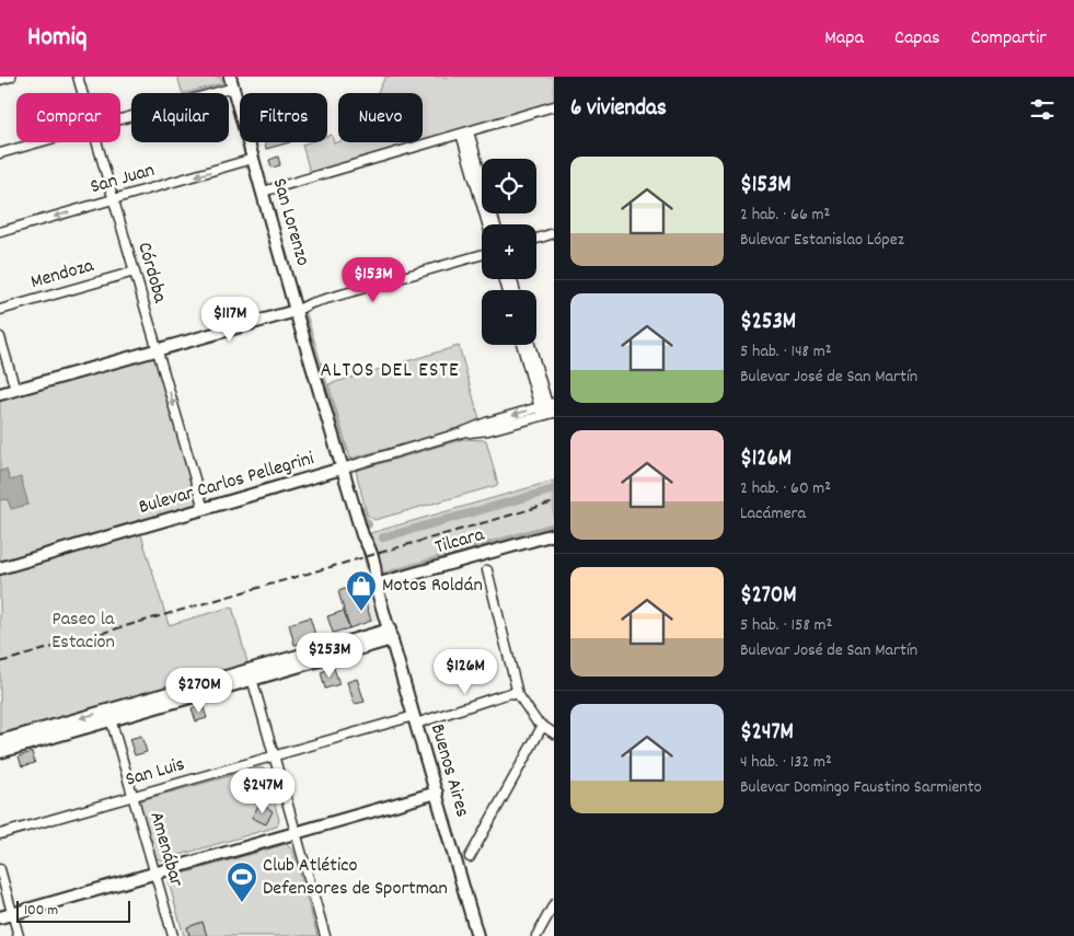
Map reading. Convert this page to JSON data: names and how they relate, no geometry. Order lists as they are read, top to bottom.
{
  "streets": {
    "main road": [
      "San Lorenzo",
      "Bulevar Carlos Pellegrini",
      "Tilcara",
      "Buenos Aires"
    ],
    "street": [
      "San Juan",
      "Córdoba",
      "Mendoza",
      "San Luis",
      "Amenábar"
    ]
  },
  "crossings": [
    ["San Juan", "San Lorenzo"],
    ["San Juan", "Córdoba"],
    ["San Lorenzo", "Bulevar Carlos Pellegrini"],
    ["San Lorenzo", "Buenos Aires"],
    ["Córdoba", "Mendoza"],
    ["Córdoba", "Bulevar Carlos Pellegrini"],
    ["Tilcara", "Buenos Aires"],
    ["Buenos Aires", "San Luis"],
    ["San Luis", "Amenábar"]
  ],
  "one_way": ["San Juan", "Córdoba"],
  "districts": ["ALTOS DEL ESTE"],
  "parks": ["Paseo la Estacion"],
  "places": {
    "shop": ["Motos Roldán"],
    "sports": ["Club Atlético Defensores de Sportman"]
  },
  "scale_bar": "100 m",
  "page": {
    "header": "Homiq",
    "nav": ["Mapa", "Capas", "Compartir"],
    "heading": "6 viviendas",
    "chip": [
      "Comprar",
      "Alquilar",
      "Filtros",
      "Nuevo"
    ],
    "list": [
      {
        "name": "$153M",
        "note": "2 hab. · 66 m² · Bulevar Estanislao López"
      },
      {
        "name": "$253M",
        "note": "5 hab. · 148 m² · Bulevar José de San Martín"
      },
      {
        "name": "$126M",
        "note": "2 hab. · 60 m² · Lacámera"
      },
      {
        "name": "$270M",
        "note": "5 hab. · 158 m² · Bulevar José de San Martín"
      },
      {
        "name": "$247M",
        "note": "4 hab. · 132 m² · Bulevar Domingo Faustino Sarmiento"
      }
    ],
    "map_buttons": ["+", "−"],
    "price": [
      "$153M",
      "$117M",
      "$253M",
      "$126M",
      "$270M",
      "$247M"
    ],
    "scale": "100 m"
  }
}
